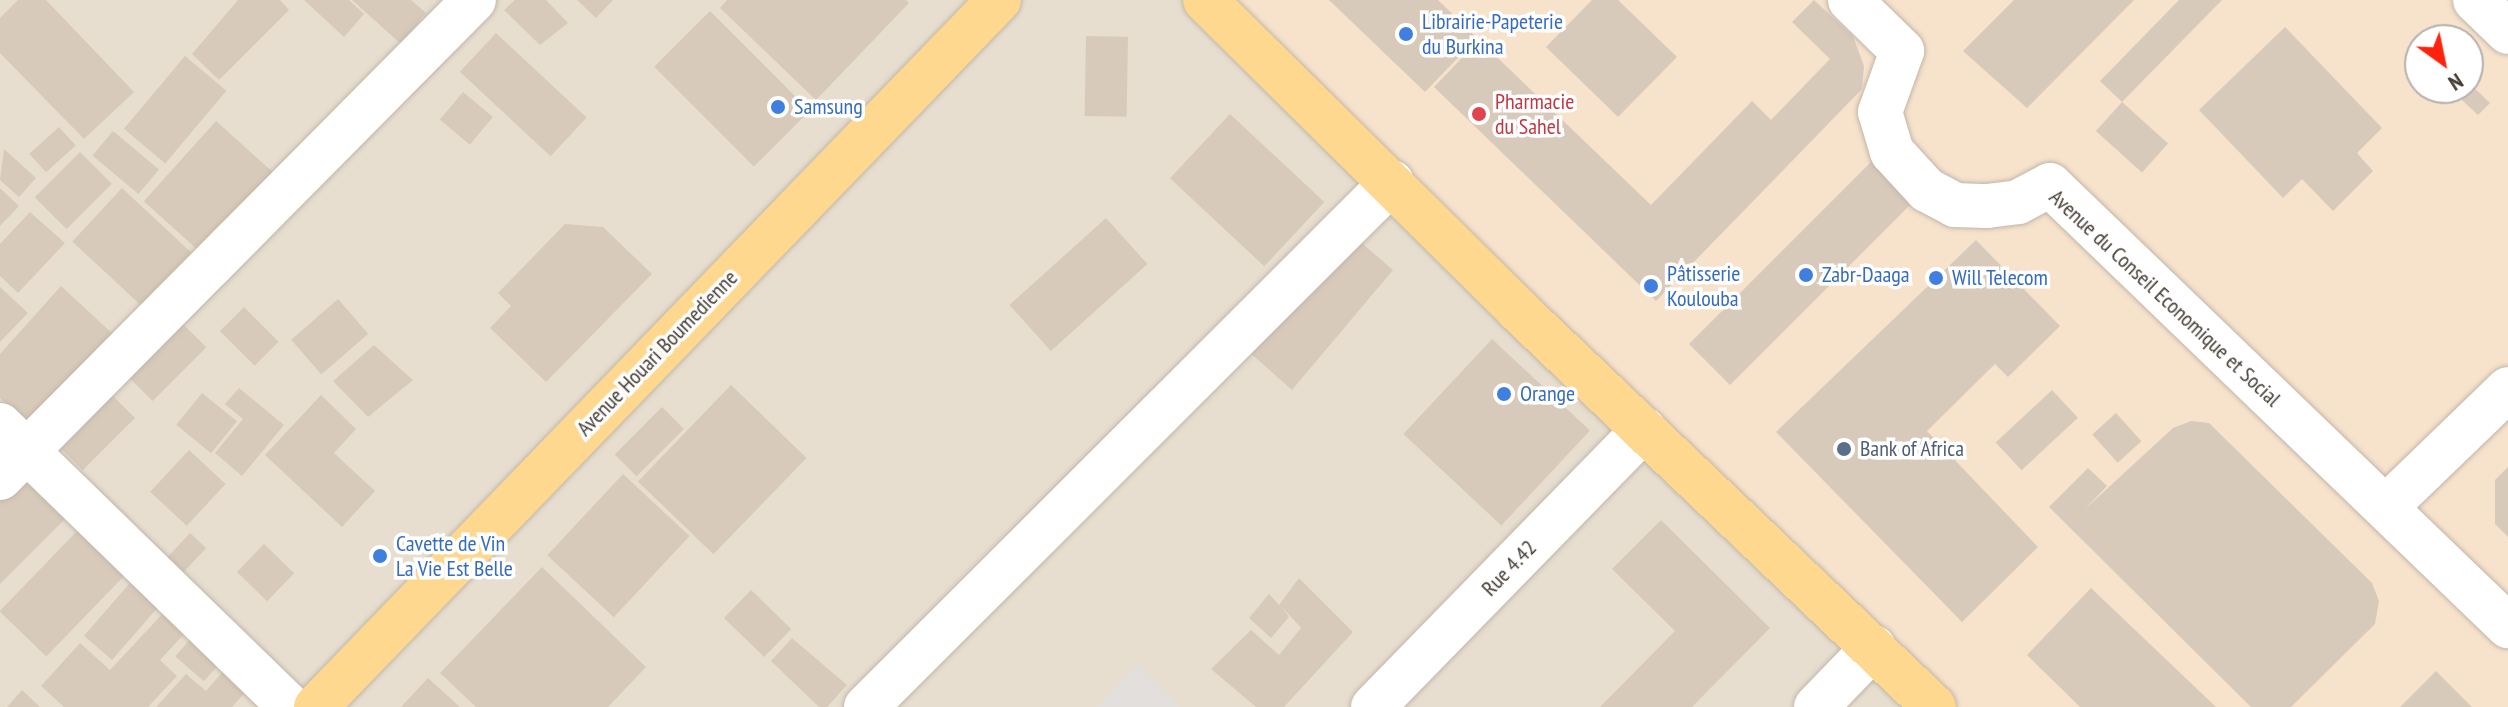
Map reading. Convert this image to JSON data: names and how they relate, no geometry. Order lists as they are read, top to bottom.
{
  "streets": {
    "main road": ["Avenue Houari Boumedienne"],
    "street": ["Avenue du Conseil Economique et Social", "Rue 4.42"]
  },
  "places": [
    "Librairie-Papeterie du Burkina",
    "Samsung",
    "Pharmacie du Sahel",
    "Zabr-Daaga",
    "Will Telecom",
    "Pâtisserie Koulouba",
    "Orange",
    "Bank of Africa",
    "Cavette de Vin La Vie Est Belle"
  ],
  "north": "bottom right"
}
